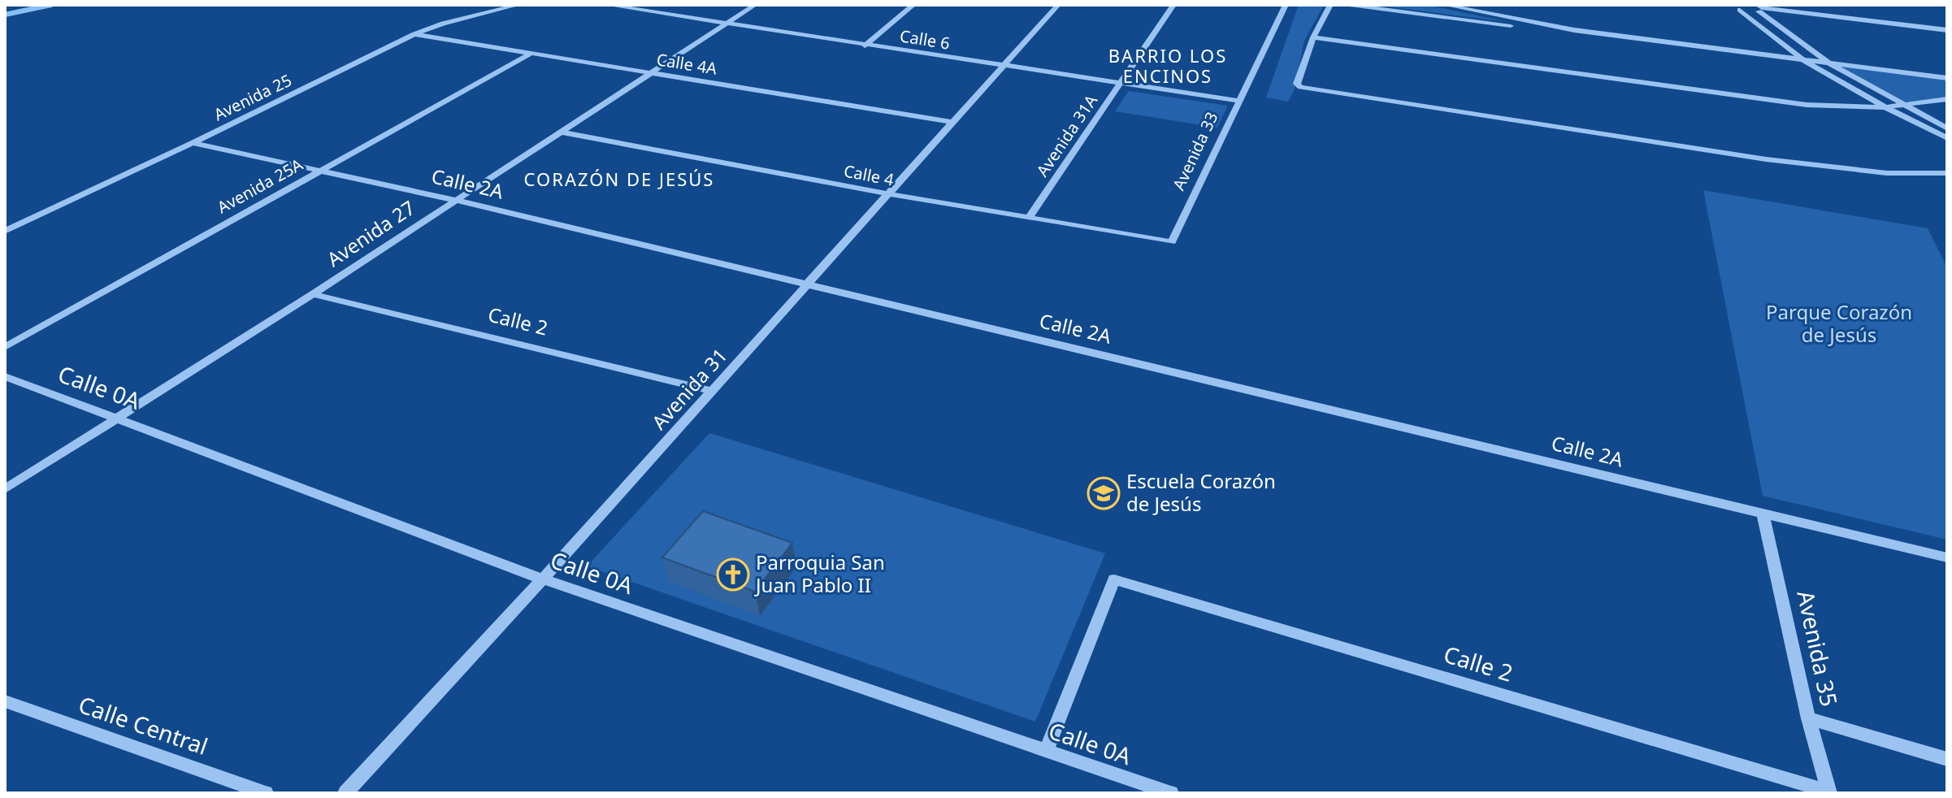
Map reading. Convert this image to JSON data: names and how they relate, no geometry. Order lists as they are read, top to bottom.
{
  "streets": {
    "street": [
      "Calle 6",
      "Calle 4A",
      "Avenida 25",
      "Avenida 31A",
      "Avenida 33",
      "Calle 4",
      "Calle 2A",
      "Avenida 25A",
      "Avenida 27",
      "Calle 2",
      "Calle 0A",
      "Avenida 31",
      "Avenida 35",
      "Calle Central"
    ]
  },
  "crossings": [
    ["Calle 6", "Avenida 31A"],
    ["Calle 6", "Avenida 33"],
    ["Calle 6", "Avenida 27"],
    ["Calle 6", "Avenida 31"],
    ["Calle 4A", "Avenida 25"],
    ["Calle 4A", "Avenida 25A"],
    ["Calle 4A", "Avenida 27"],
    ["Calle 4A", "Avenida 31"],
    ["Avenida 25", "Calle 2A"],
    ["Avenida 31A", "Calle 4"],
    ["Avenida 33", "Calle 4"],
    ["Calle 4", "Avenida 27"],
    ["Calle 4", "Avenida 31"],
    ["Calle 2A", "Avenida 25A"],
    ["Calle 2A", "Avenida 27"],
    ["Calle 2A", "Avenida 31"],
    ["Calle 2A", "Avenida 35"],
    ["Avenida 27", "Calle 2"],
    ["Avenida 27", "Calle 0A"],
    ["Calle 2", "Calle 0A"],
    ["Calle 2", "Avenida 31"],
    ["Calle 2", "Avenida 35"],
    ["Calle 0A", "Avenida 31"]
  ],
  "districts": ["BARRIO LOS ENCINOS", "CORAZÓN DE JESÚS"],
  "parks": ["Parque Corazón de Jesús"],
  "places": {
    "school or university": ["Escuela Corazón de Jesús"],
    "church": ["Parroquia San Juan Pablo II"]
  }
}
